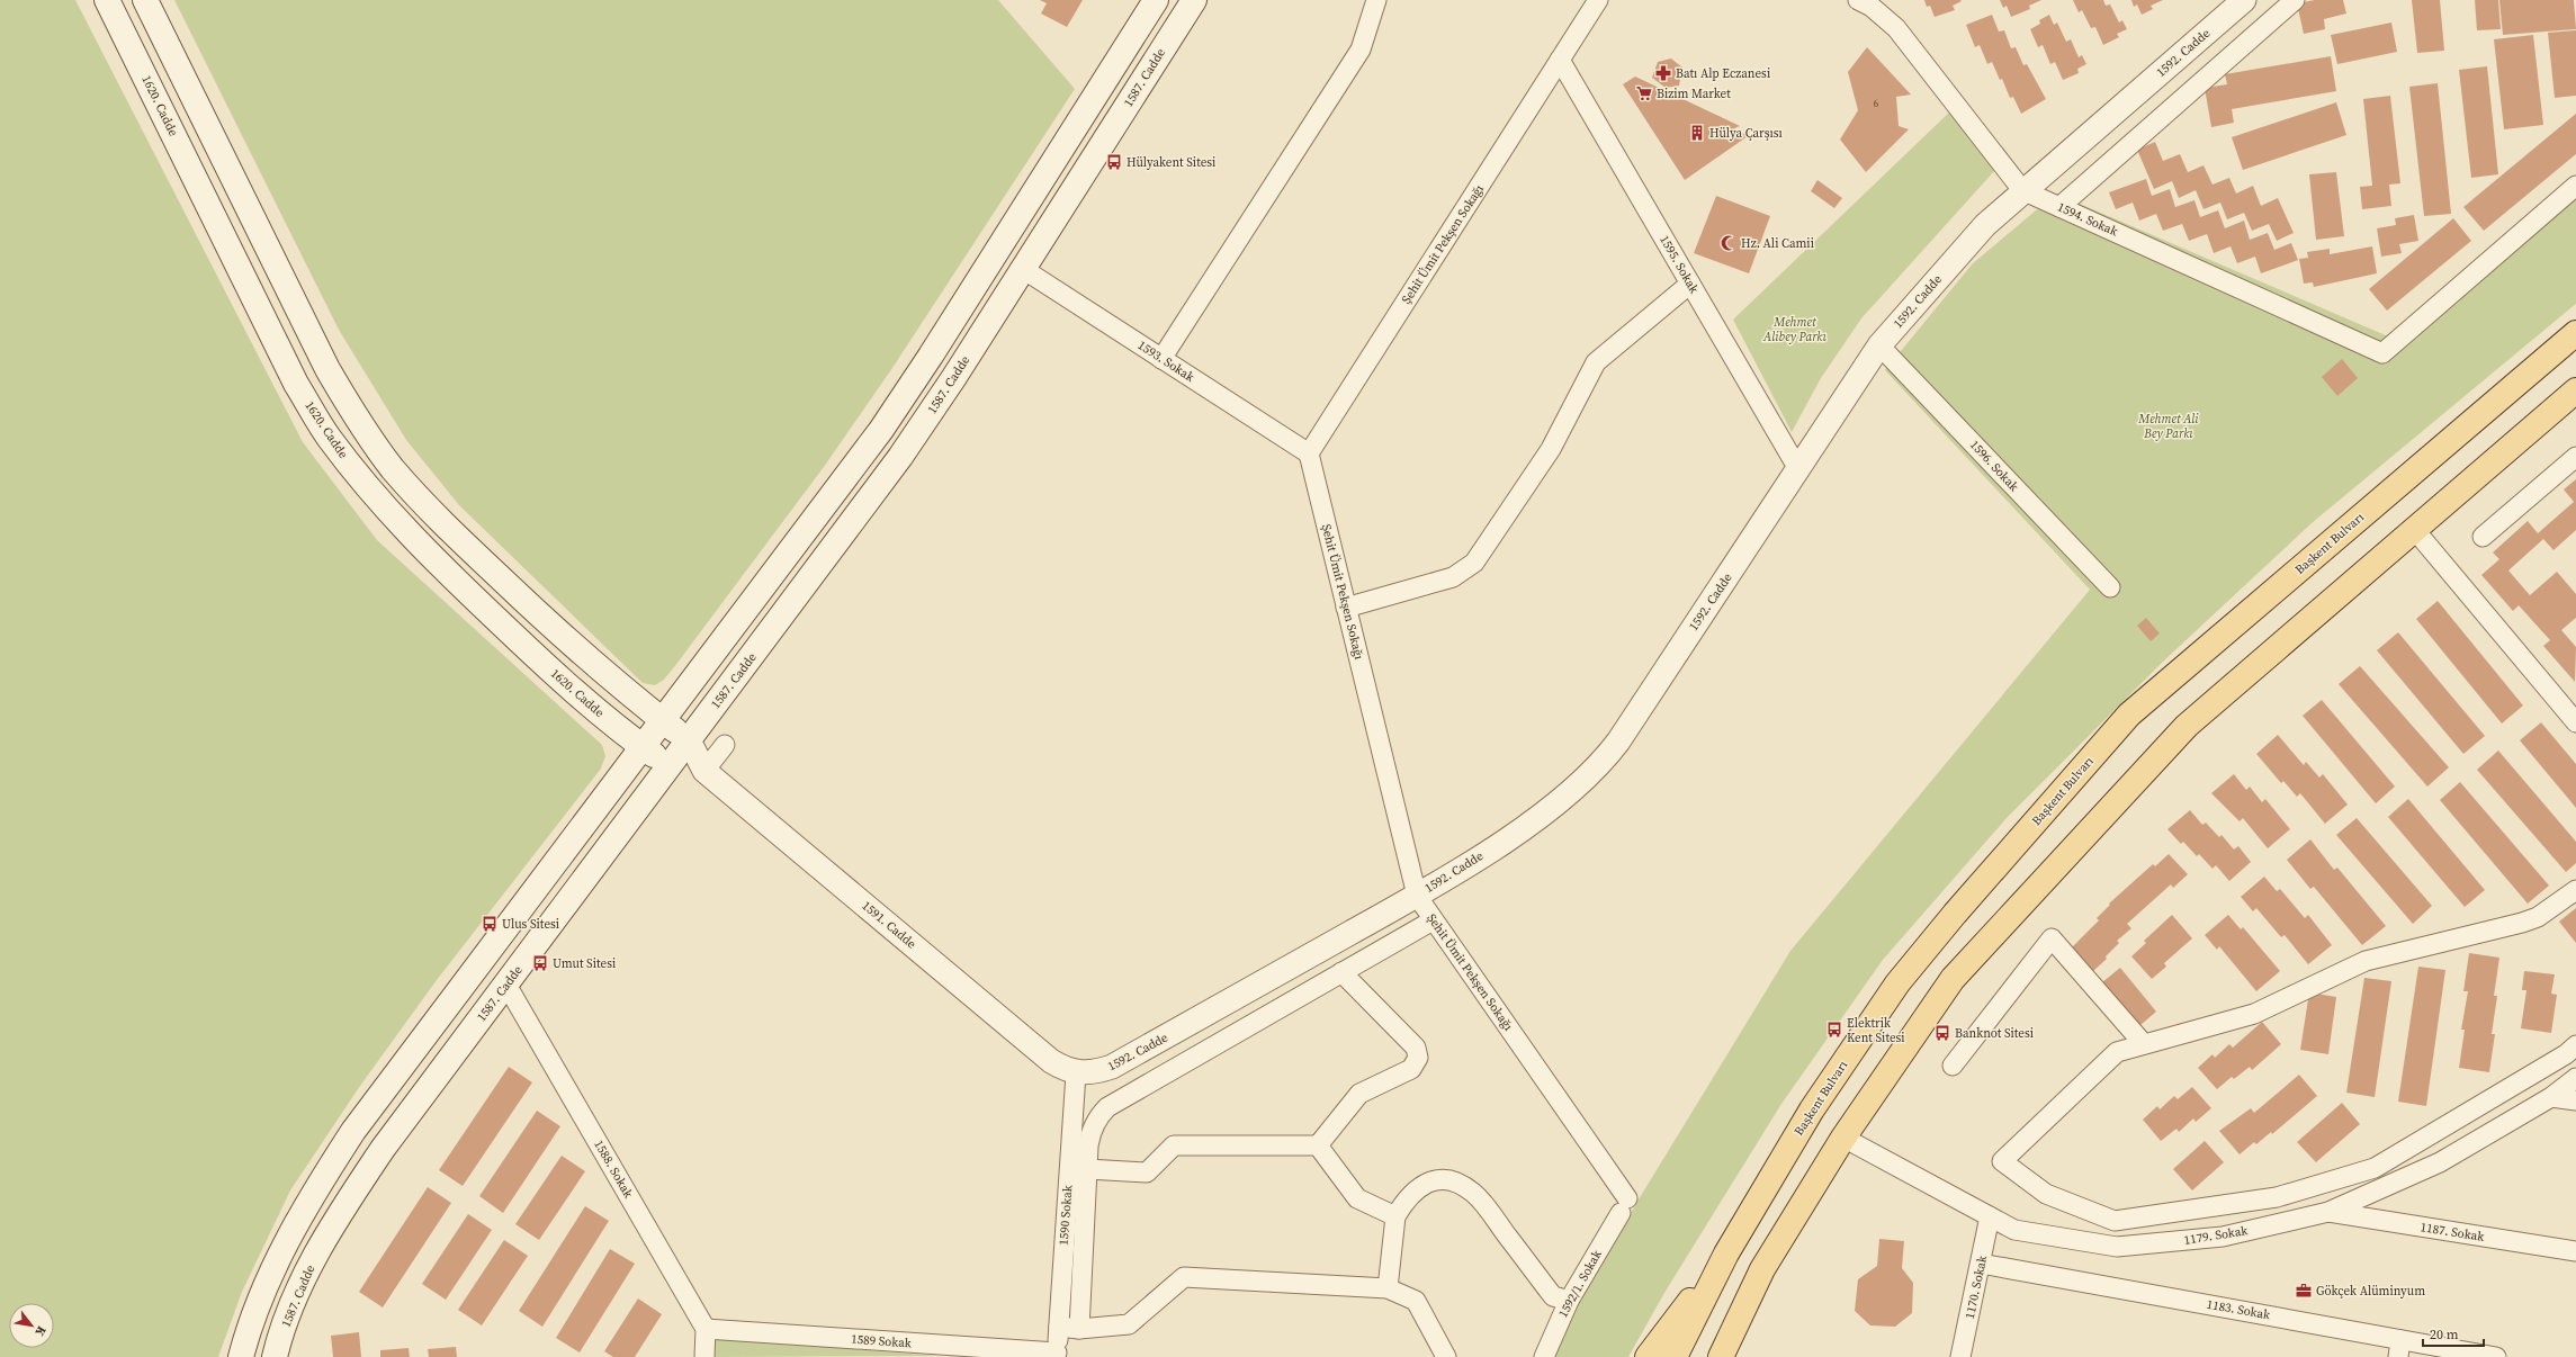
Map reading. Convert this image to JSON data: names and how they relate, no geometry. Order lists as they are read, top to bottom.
{
  "streets": {
    "main road": ["1587. Cadde", "1620. Cadde", "Başkent Bulvarı"],
    "street": [
      "1592. Cadde",
      "1594. Sokak",
      "Şehit Ümit Pekşen Sokağı",
      "1595. Sokak",
      "1593. Sokak",
      "1596. Sokak",
      "1591. Cadde",
      "1588. Sokak",
      "1590 Sokak",
      "1187. Sokak",
      "1179. Sokak",
      "1592/1. Sokak",
      "1170. Sokak",
      "1183. Sokak",
      "1589 Sokak"
    ]
  },
  "crossings": [
    ["1592. Cadde", "1594. Sokak"],
    ["1592. Cadde", "Şehit Ümit Pekşen Sokağı"],
    ["1592. Cadde", "1595. Sokak"],
    ["1592. Cadde", "1596. Sokak"],
    ["1592. Cadde", "1591. Cadde"],
    ["1592. Cadde", "1590 Sokak"],
    ["1587. Cadde", "1620. Cadde"],
    ["1587. Cadde", "1593. Sokak"],
    ["1587. Cadde", "1588. Sokak"],
    ["Şehit Ümit Pekşen Sokağı", "1595. Sokak"],
    ["Şehit Ümit Pekşen Sokağı", "1593. Sokak"],
    ["Şehit Ümit Pekşen Sokağı", "1592/1. Sokak"],
    ["1591. Cadde", "1590 Sokak"],
    ["1588. Sokak", "1589 Sokak"],
    ["1590 Sokak", "1589 Sokak"],
    ["1187. Sokak", "1179. Sokak"],
    ["1179. Sokak", "1170. Sokak"],
    ["1170. Sokak", "1183. Sokak"]
  ],
  "parks": ["Mehmet Alibey Parkı", "Mehmet Ali Bey Parkı"],
  "places": {
    "pharmacy": ["Batı Alp Eczanesi"],
    "supermarket": ["Bizim Market"],
    "building": ["Hülya Çarşısı"],
    "bus stop": [
      "Hülyakent Sitesi",
      "Ulus Sitesi",
      "Umut Sitesi",
      "Elektrik Kent Sitesi",
      "Banknot Sitesi"
    ],
    "mosque": ["Hz. Ali Camii"],
    "office": ["Gökçek Alüminyum"]
  },
  "house_numbers": ["6"],
  "scale_bar": "20 m",
  "north": "bottom right"
}
